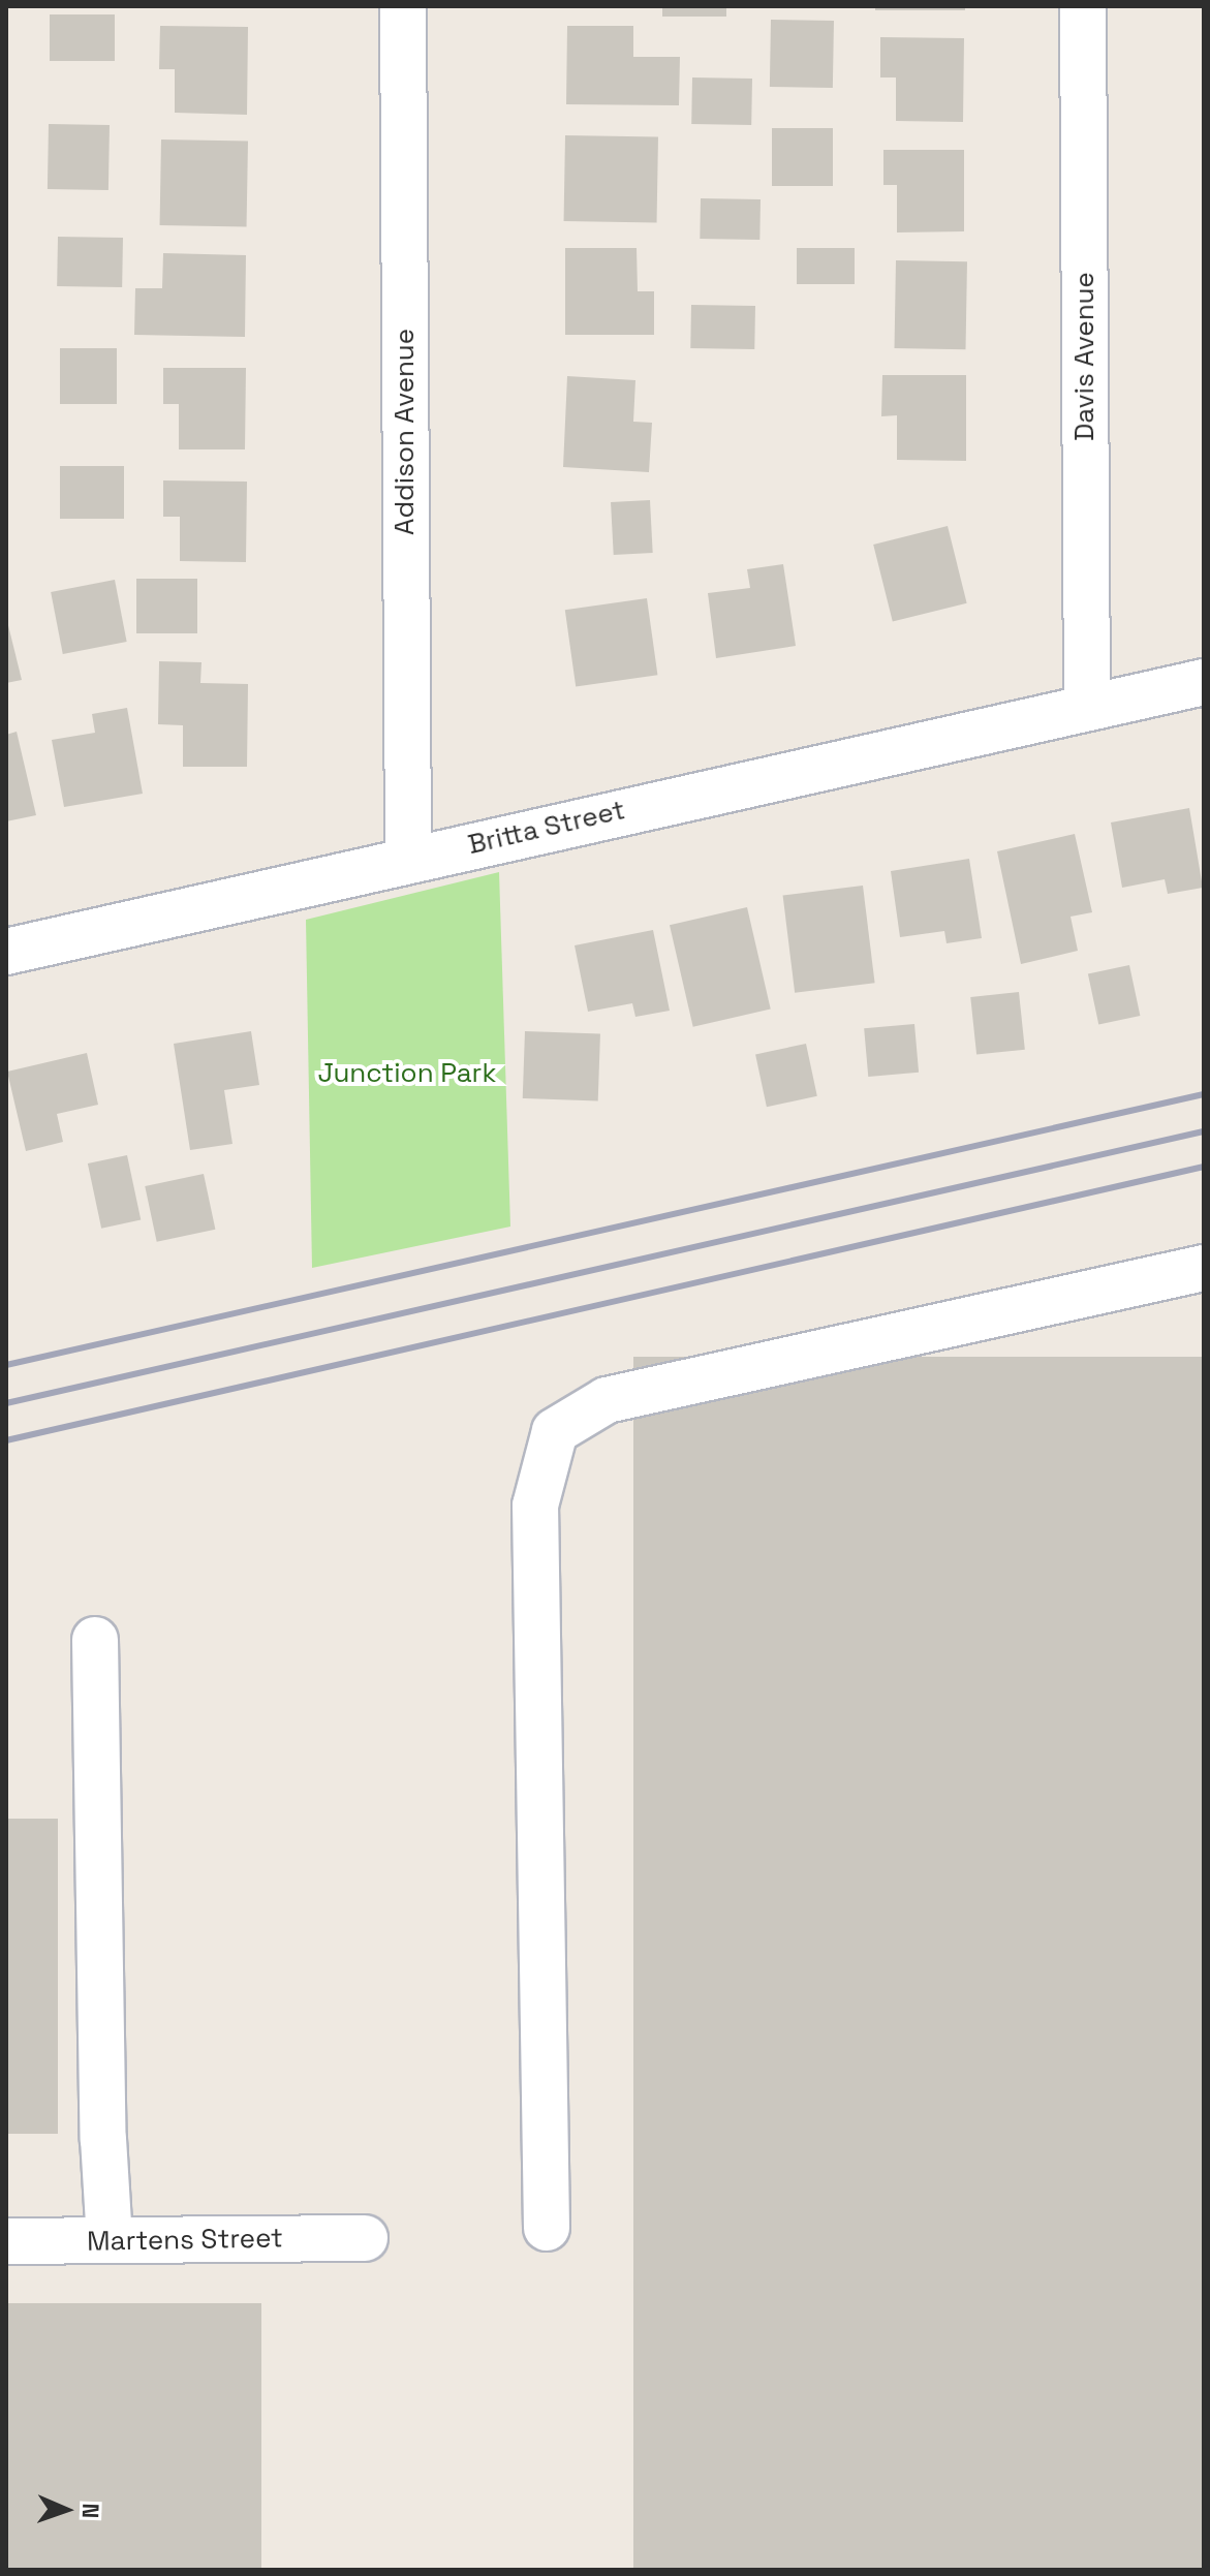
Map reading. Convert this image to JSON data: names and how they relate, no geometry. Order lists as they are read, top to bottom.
{
  "streets": {
    "street": [
      "Davis Avenue",
      "Addison Avenue",
      "Britta Street",
      "Martens Street"
    ]
  },
  "crossings": [
    ["Davis Avenue", "Britta Street"],
    ["Addison Avenue", "Britta Street"]
  ],
  "parks": ["Junction Park"],
  "north": "right"
}
